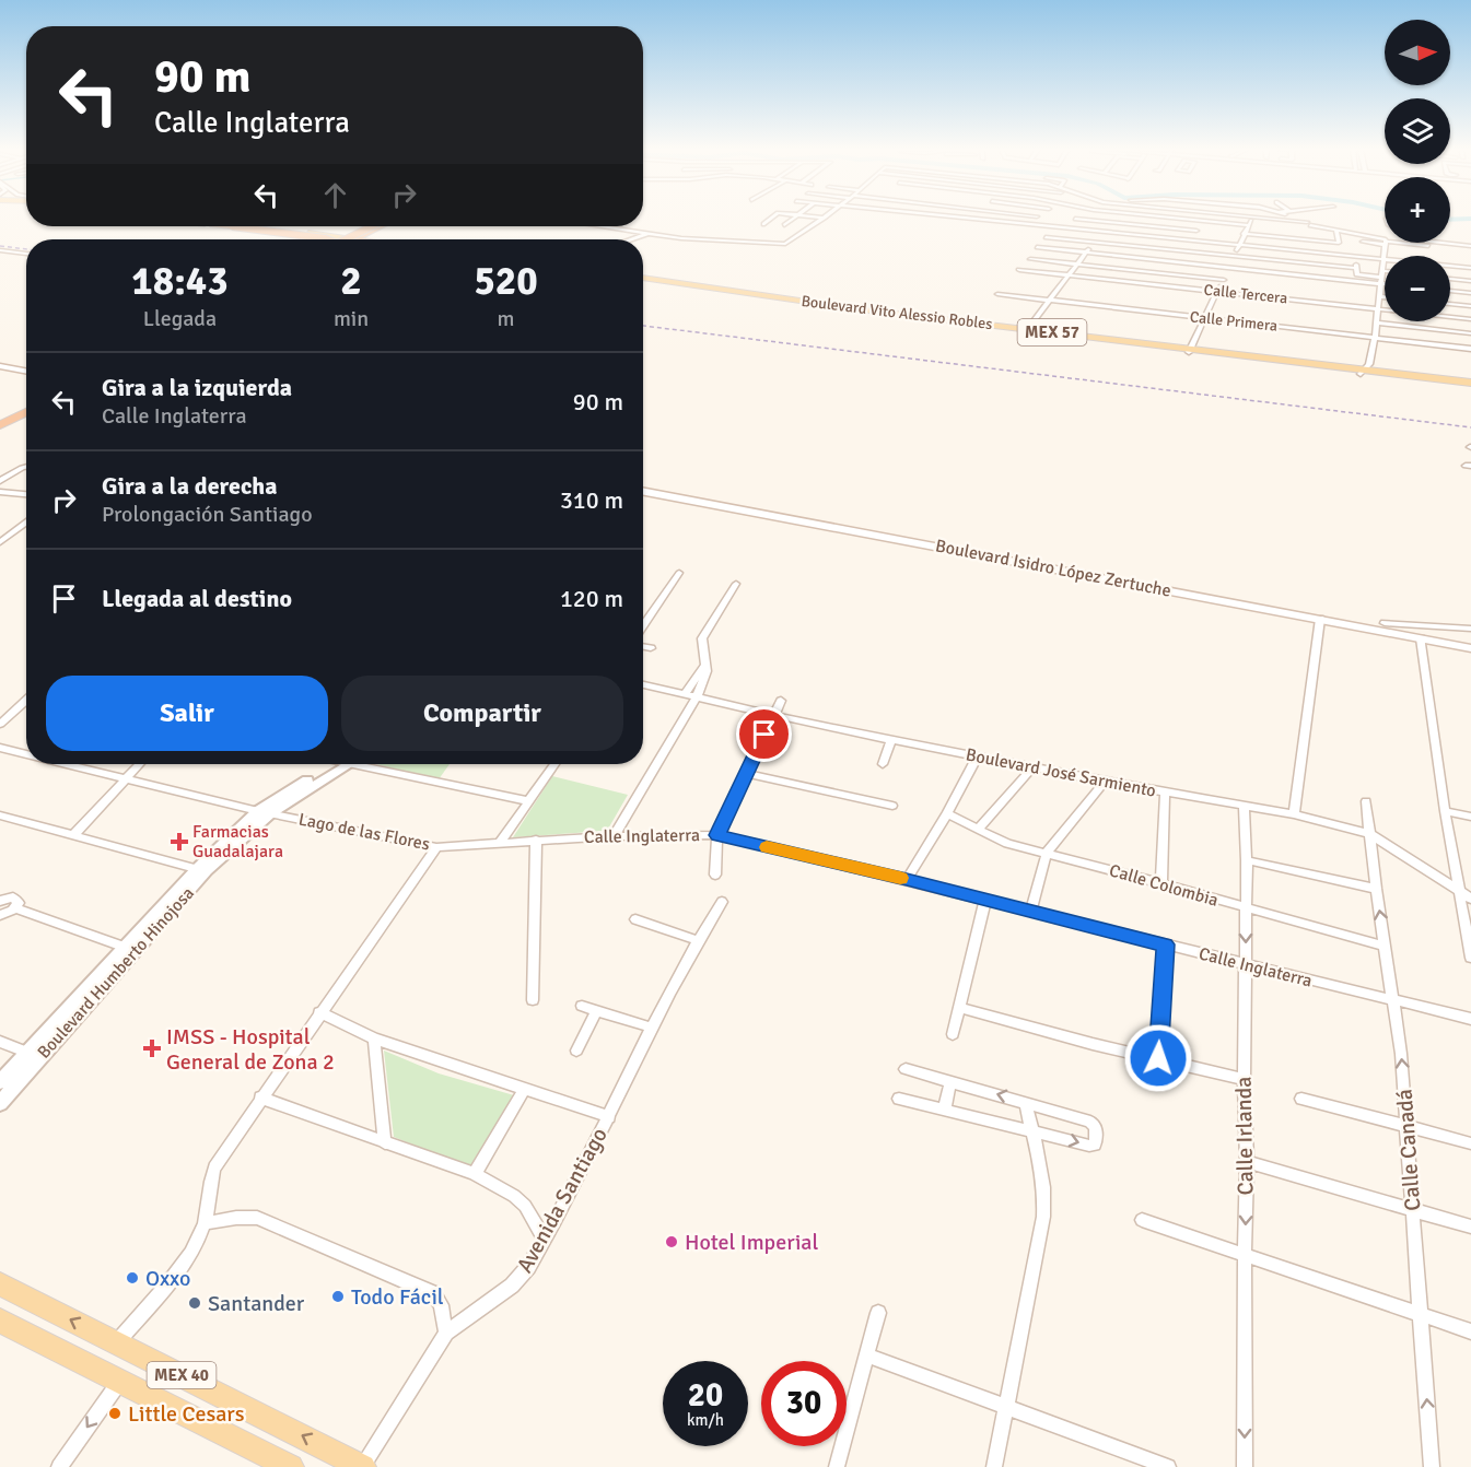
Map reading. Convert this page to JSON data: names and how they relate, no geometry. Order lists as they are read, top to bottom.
{
  "streets": {
    "main road": [
      "Boulevard Vito Alessio Robles",
      "MEX 57",
      "Boulevard Isidro López Zertuche",
      "MEX 40"
    ],
    "street": [
      "Calle Tercera",
      "Calle Primera",
      "Boulevard José Sarmiento",
      "Lago de las Flores",
      "Calle Inglaterra",
      "Calle Colombia",
      "Boulevard Humberto Hinojosa",
      "Calle Irlanda",
      "Calle Canadá",
      "Avenida Santiago"
    ]
  },
  "crossings": [
    ["Boulevard José Sarmiento", "Calle Irlanda"],
    ["Boulevard José Sarmiento", "Calle Canadá"],
    ["Lago de las Flores", "Calle Inglaterra"],
    ["Lago de las Flores", "Boulevard Humberto Hinojosa"],
    ["Calle Inglaterra", "Calle Irlanda"],
    ["Calle Inglaterra", "Calle Canadá"],
    ["Calle Colombia", "Calle Irlanda"],
    ["Calle Colombia", "Calle Canadá"],
    ["Avenida Santiago", "MEX 40"]
  ],
  "one_way": ["Calle Irlanda", "Calle Canadá"],
  "places": {
    "health": ["Farmacias Guadalajara", "IMSS - Hospital General de Zona 2"],
    "other": [
      "Hotel Imperial",
      "Oxxo",
      "Todo Fácil",
      "Santander",
      "Little Cesars"
    ]
  },
  "north": "right",
  "page": {
    "map_buttons": ["+", "−"],
    "turn": ["90 m", "Calle Inglaterra"],
    "eta": [
      "18:43",
      "Llegada",
      "2",
      "min",
      "520",
      "m"
    ],
    "list": [
      {
        "name": "Gira a la izquierda",
        "note": "Calle Inglaterra",
        "value": "90 m"
      },
      {
        "name": "Gira a la derecha",
        "note": "Prolongación Santiago",
        "value": "310 m"
      },
      {
        "name": "Llegada al destino",
        "value": "120 m"
      }
    ],
    "buttons": ["Salir", "Compartir"],
    "speed": "20 km/h",
    "limit": "30"
  }
}
